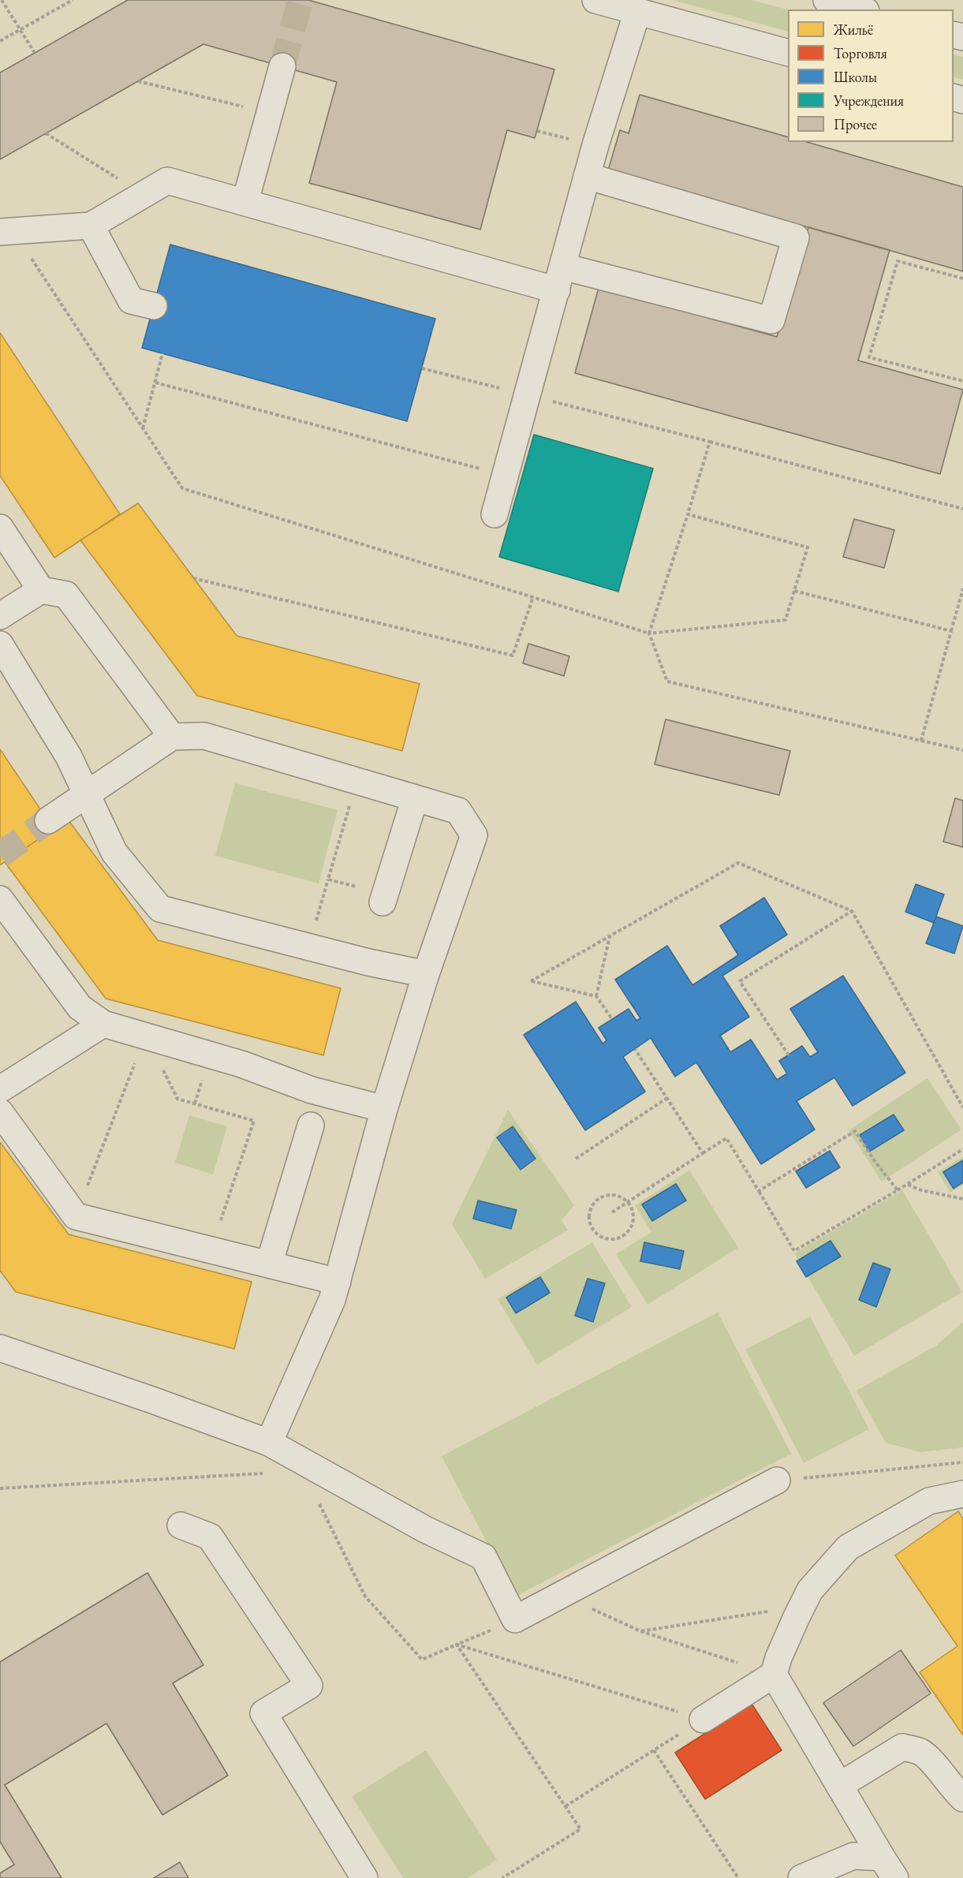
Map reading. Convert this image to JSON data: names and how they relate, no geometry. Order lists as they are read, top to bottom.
{
  "legend": [
    "Жильё",
    "Торговля",
    "Школы",
    "Учреждения",
    "Прочее"
  ]
}
